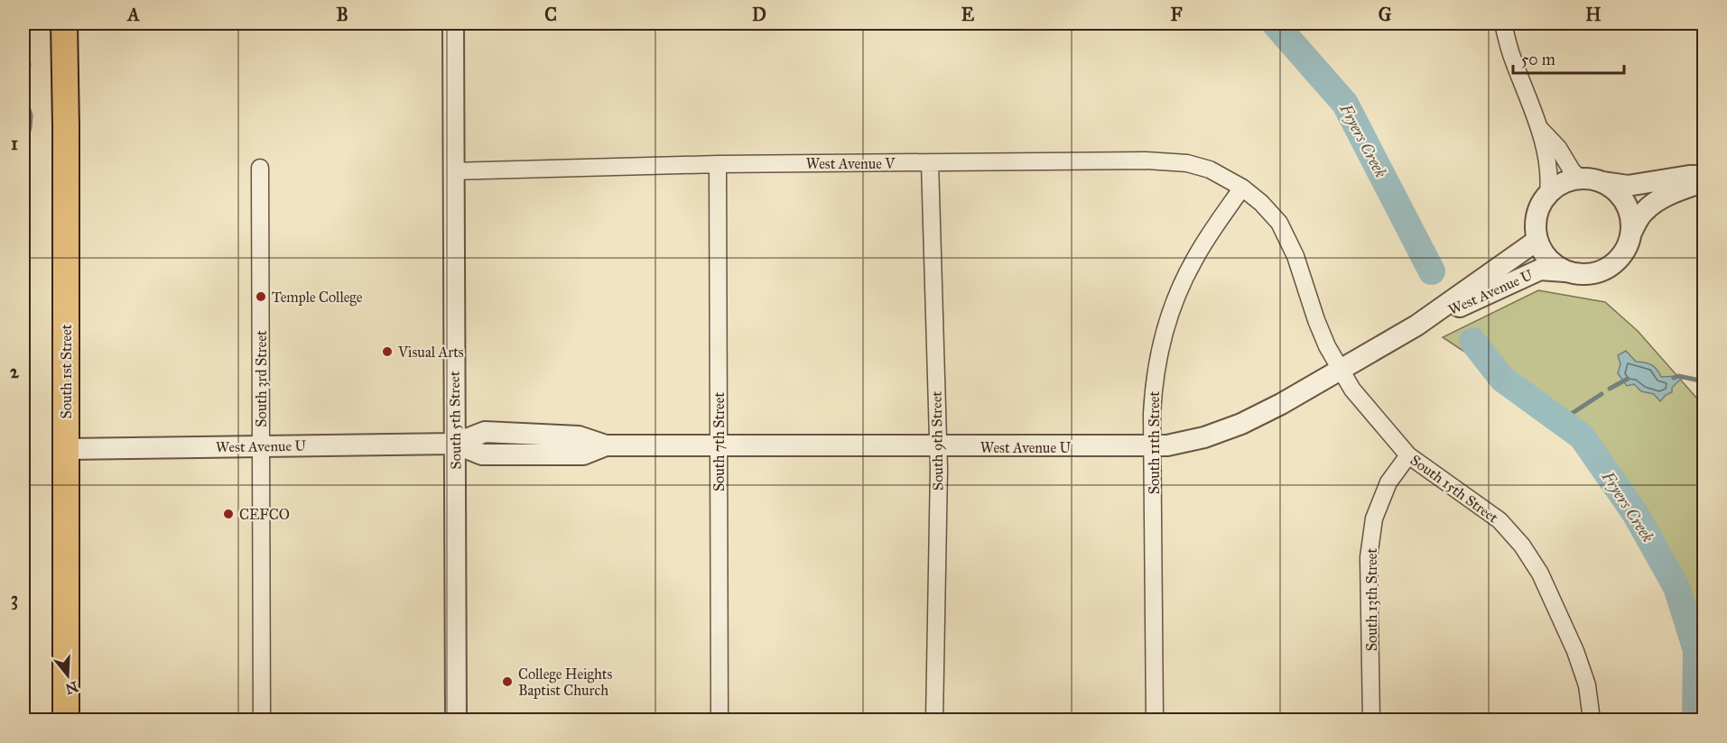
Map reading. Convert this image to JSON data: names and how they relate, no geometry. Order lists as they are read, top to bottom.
{
  "streets": {
    "main road": ["South 1st Street"],
    "street": [
      "West Avenue V",
      "West Avenue U",
      "South 3rd Street",
      "South 5th Street",
      "South 9th Street",
      "South 7th Street",
      "South 11th Street",
      "South 15th Street",
      "South 13th Street"
    ]
  },
  "crossings": [
    ["West Avenue V", "South 5th Street"],
    ["West Avenue V", "South 9th Street"],
    ["West Avenue V", "South 7th Street"],
    ["West Avenue V", "South 11th Street"],
    ["West Avenue V", "South 15th Street"],
    ["West Avenue U", "South 1st Street"],
    ["West Avenue U", "South 3rd Street"],
    ["West Avenue U", "South 5th Street"],
    ["West Avenue U", "South 9th Street"],
    ["West Avenue U", "South 7th Street"],
    ["West Avenue U", "South 11th Street"],
    ["West Avenue U", "South 15th Street"],
    ["South 11th Street", "South 15th Street"],
    ["South 15th Street", "South 13th Street"]
  ],
  "water": ["Fryers Creek"],
  "places": [
    "Temple College",
    "Visual Arts",
    "CEFCO",
    "College Heights Baptist Church"
  ],
  "scale_bar": "50 m",
  "north": "bottom",
  "grid": {
    "columns": [
      "A",
      "B",
      "C",
      "D",
      "E",
      "F",
      "G",
      "H"
    ],
    "rows": ["1", "2", "3"]
  }
}
